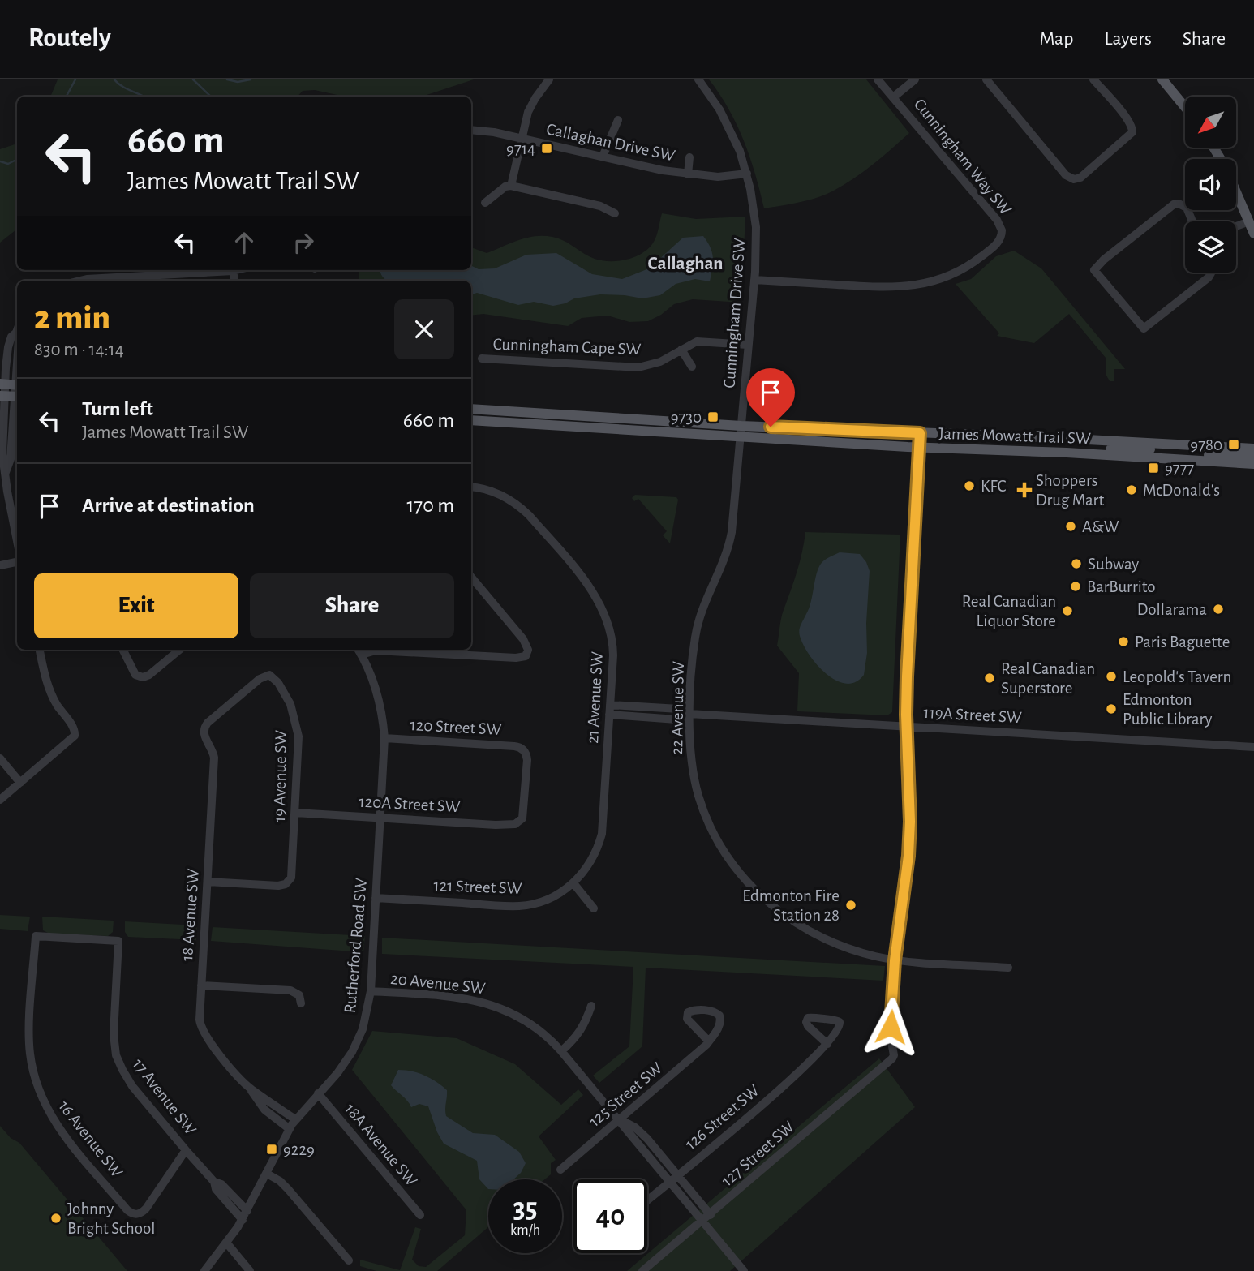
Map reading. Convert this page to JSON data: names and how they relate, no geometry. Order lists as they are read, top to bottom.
{
  "streets": {
    "main road": ["James Mowatt Trail SW"],
    "street": [
      "Callaghan Drive SW",
      "Cunningham Way SW",
      "Cunningham Drive SW",
      "Cunningham Cape SW",
      "21 Avenue SW",
      "22 Avenue SW",
      "119A Street SW",
      "120 Street SW",
      "19 Avenue SW",
      "120A Street SW",
      "121 Street SW",
      "18 Avenue SW",
      "Rutherford Road SW",
      "20 Avenue SW",
      "125 Street SW",
      "17 Avenue SW",
      "126 Street SW",
      "16 Avenue SW",
      "18A Avenue SW",
      "127 Street SW"
    ]
  },
  "crossings": [
    ["Callaghan Drive SW", "Cunningham Drive SW"],
    ["Cunningham Way SW", "Cunningham Drive SW"],
    ["Cunningham Drive SW", "Cunningham Cape SW"],
    ["Cunningham Drive SW", "James Mowatt Trail SW"],
    ["Cunningham Drive SW", "22 Avenue SW"],
    ["James Mowatt Trail SW", "22 Avenue SW"],
    ["21 Avenue SW", "119A Street SW"],
    ["21 Avenue SW", "121 Street SW"],
    ["22 Avenue SW", "119A Street SW"],
    ["22 Avenue SW", "127 Street SW"],
    ["120 Street SW", "120A Street SW"],
    ["120 Street SW", "Rutherford Road SW"],
    ["19 Avenue SW", "120A Street SW"],
    ["19 Avenue SW", "18 Avenue SW"],
    ["120A Street SW", "Rutherford Road SW"],
    ["121 Street SW", "Rutherford Road SW"],
    ["18 Avenue SW", "Rutherford Road SW"],
    ["Rutherford Road SW", "20 Avenue SW"],
    ["Rutherford Road SW", "17 Avenue SW"],
    ["Rutherford Road SW", "18A Avenue SW"],
    ["20 Avenue SW", "125 Street SW"],
    ["20 Avenue SW", "126 Street SW"],
    ["20 Avenue SW", "127 Street SW"],
    ["17 Avenue SW", "16 Avenue SW"]
  ],
  "districts": ["Callaghan"],
  "places": {
    "transit": [
      "9714",
      "9730",
      "9780",
      "9777",
      "9229"
    ],
    "other": [
      "KFC",
      "McDonald's",
      "A&W",
      "Subway",
      "BarBurrito",
      "Dollarama",
      "Real Canadian Liquor Store",
      "Paris Baguette",
      "Leopold's Tavern",
      "Real Canadian Superstore",
      "Edmonton Public Library",
      "Edmonton Fire Station 28",
      "Johnny Bright School"
    ],
    "health": ["Shoppers Drug Mart"]
  },
  "north": "bottom left",
  "page": {
    "header": "Routely",
    "nav": ["Map", "Layers", "Share"],
    "turn": ["660 m", "James Mowatt Trail SW"],
    "heading": ["2 min", "830 m · 14:14"],
    "list": [
      {
        "name": "Turn left",
        "note": "James Mowatt Trail SW",
        "value": "660 m"
      },
      {
        "name": "Arrive at destination",
        "value": "170 m"
      }
    ],
    "buttons": ["Exit", "Share"],
    "speed": "35 km/h",
    "limit": "40"
  }
}
